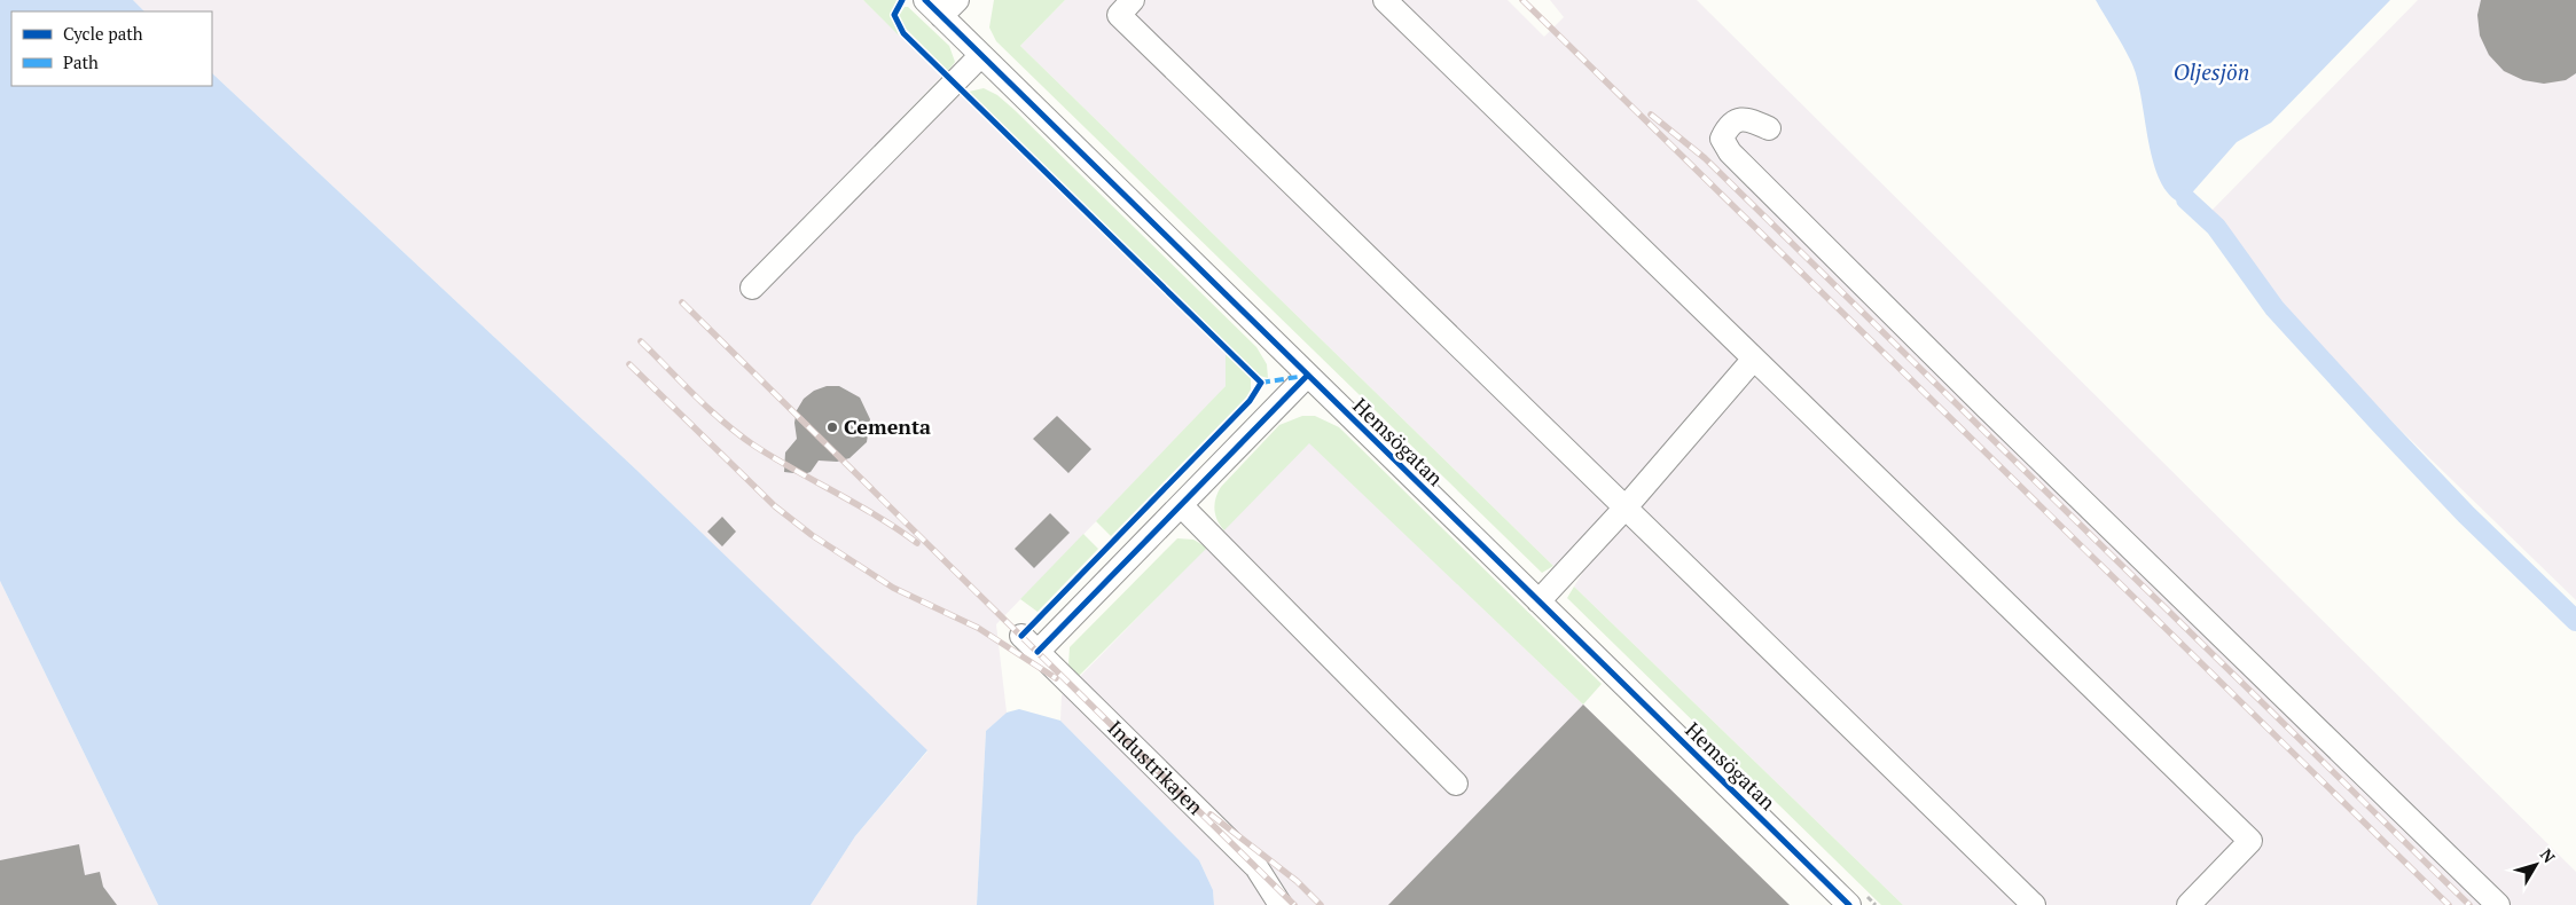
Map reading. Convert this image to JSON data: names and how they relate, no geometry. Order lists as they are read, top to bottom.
{
  "streets": {
    "street": ["Hemsögatan", "Industrikajen"]
  },
  "water": ["Oljesjön"],
  "places": ["Cementa"],
  "legend": ["Cycle path", "Path"],
  "north": "top right"
}
